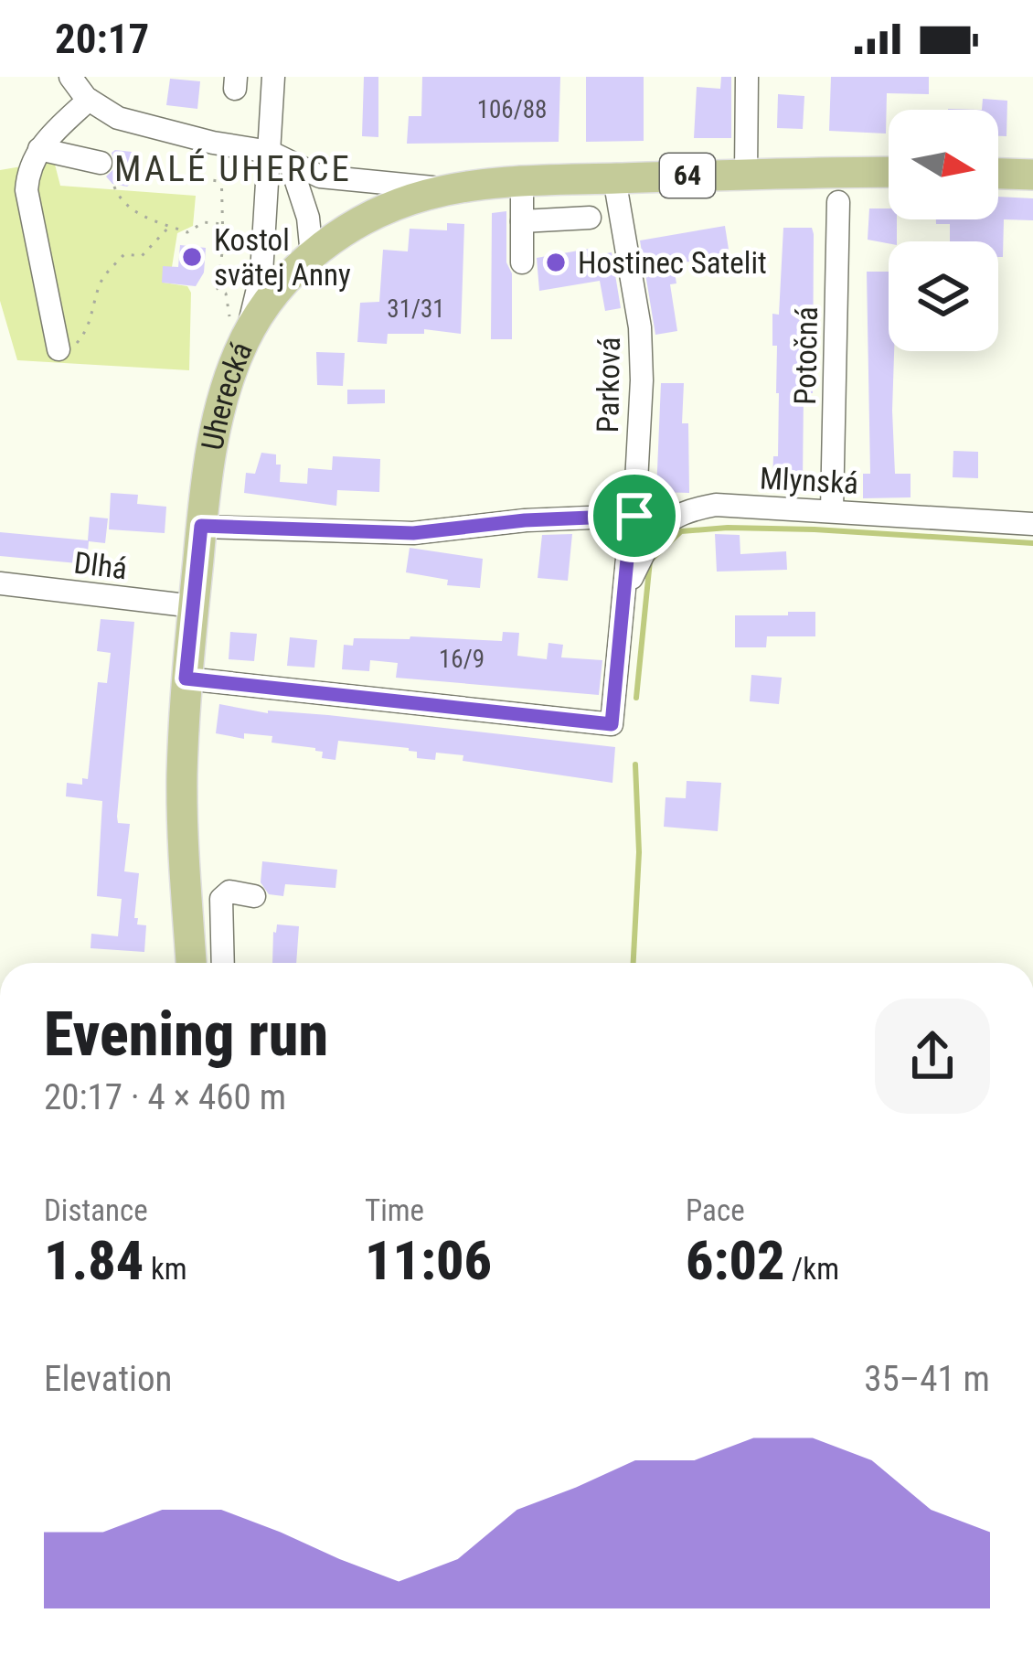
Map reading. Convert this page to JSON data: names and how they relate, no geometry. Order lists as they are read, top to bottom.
{
  "streets": {
    "main road": ["64", "Uherecká"],
    "street": [
      "Potočná",
      "Parková",
      "Mlynská",
      "Dlhá"
    ]
  },
  "crossings": [
    ["Potočná", "Mlynská"],
    ["Parková", "Uherecká"],
    ["Parková", "Mlynská"],
    ["Uherecká", "Dlhá"]
  ],
  "districts": ["MALÉ UHERCE"],
  "places": ["Kostol svätej Anny", "Hostinec Satelit"],
  "house_numbers": ["106/88", "31/31", "16/9"],
  "north": "right",
  "page": {
    "status": "20:17",
    "heading": ["Evening run", "20:17 · 4 × 460 m"],
    "stats": [
      ["Distance", "1.84 km"],
      ["Time", "11:06"],
      ["Pace", "6:02 /km"]
    ],
    "chart": ["Elevation", "35–41 m"]
  }
}
